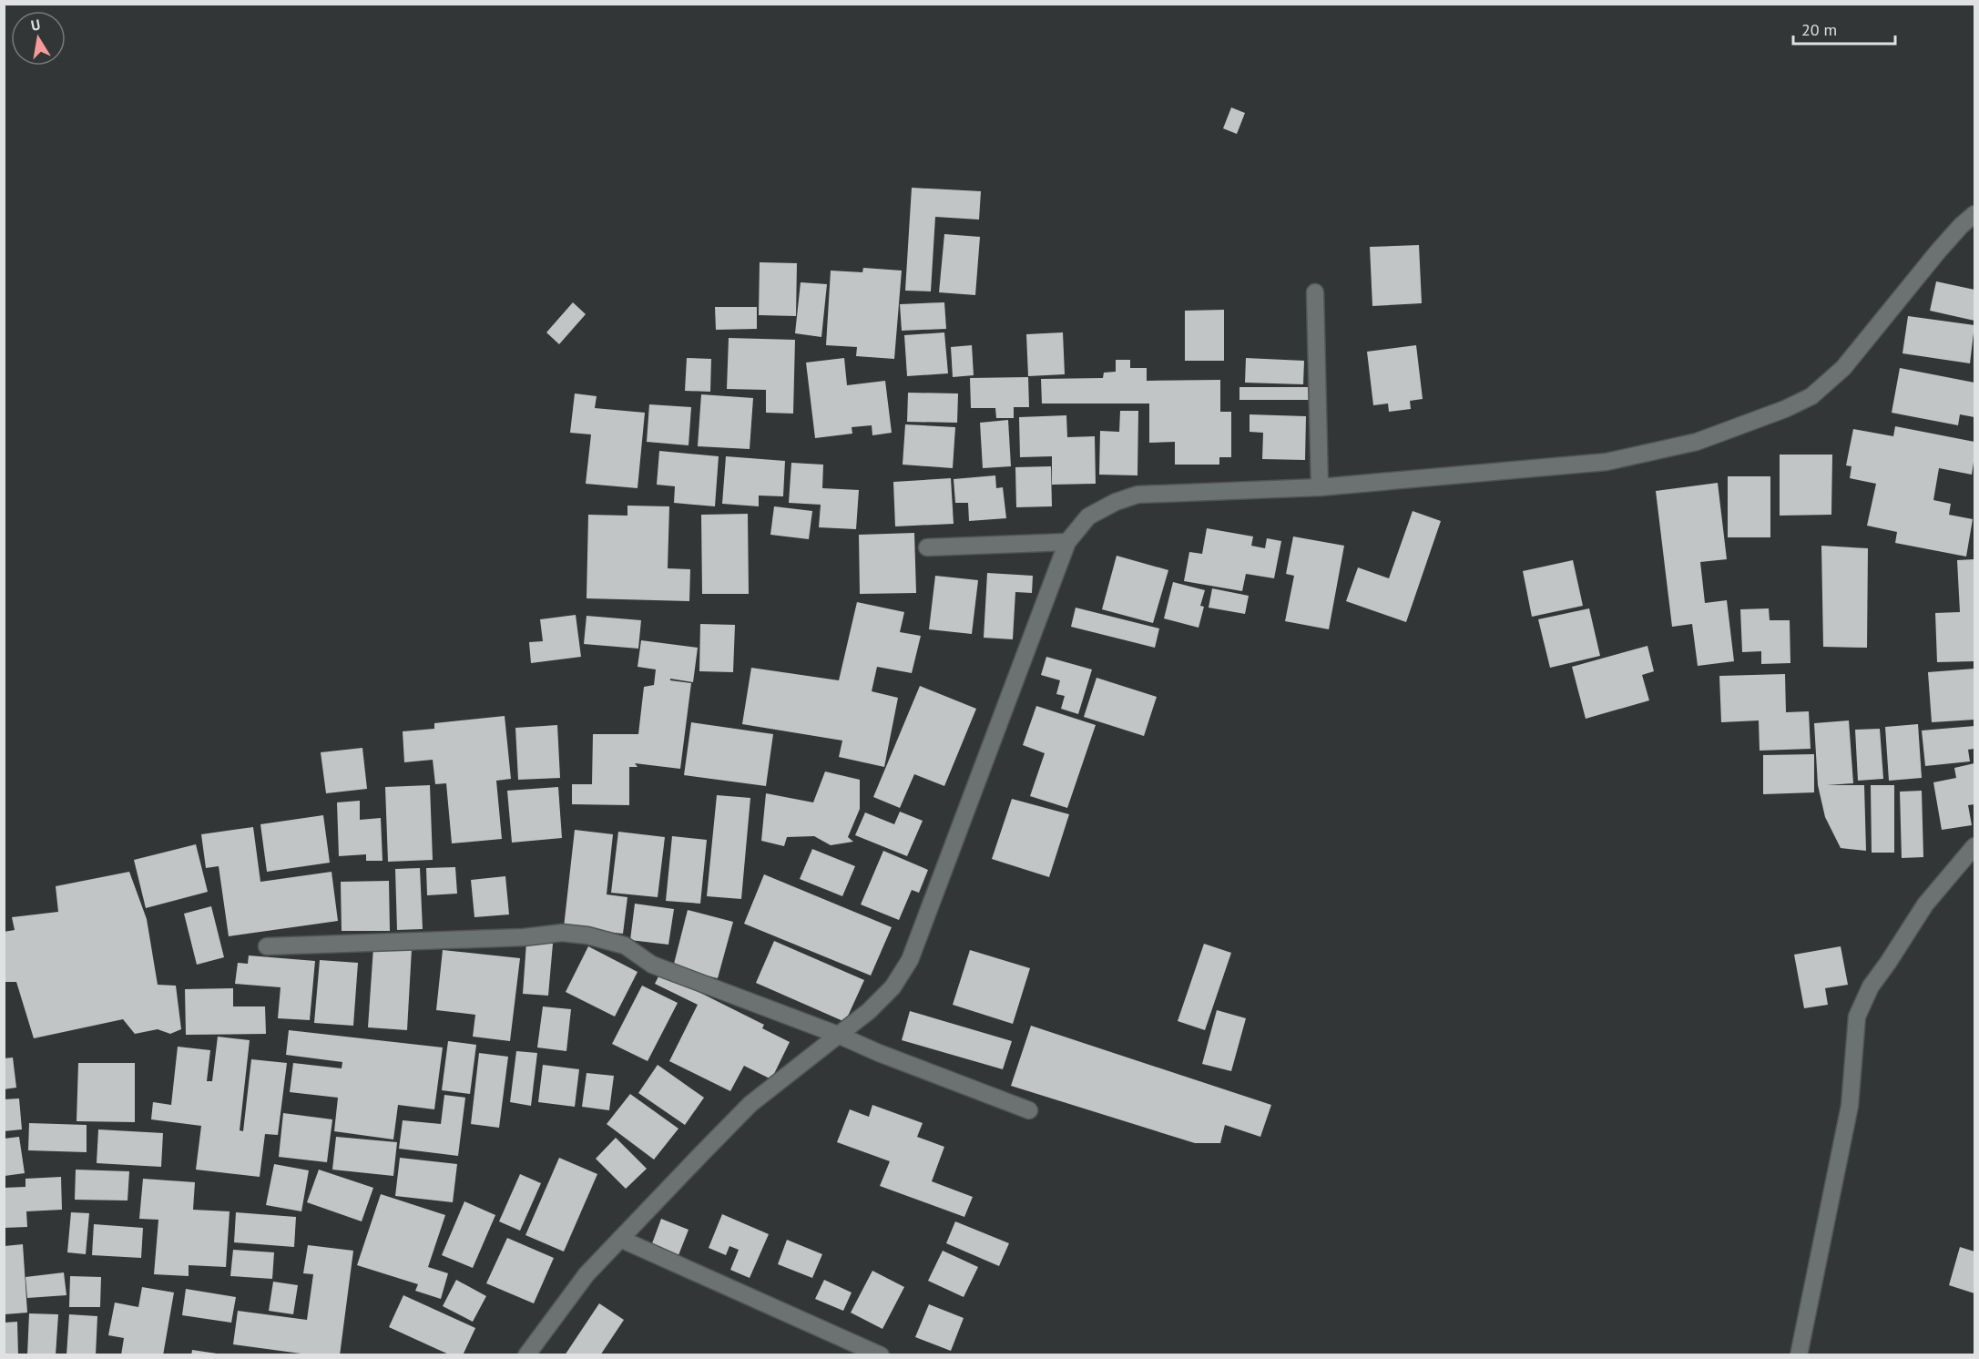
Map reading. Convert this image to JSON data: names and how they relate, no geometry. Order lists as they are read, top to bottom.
{
  "scale_bar": "20 m",
  "north": "top"
}
